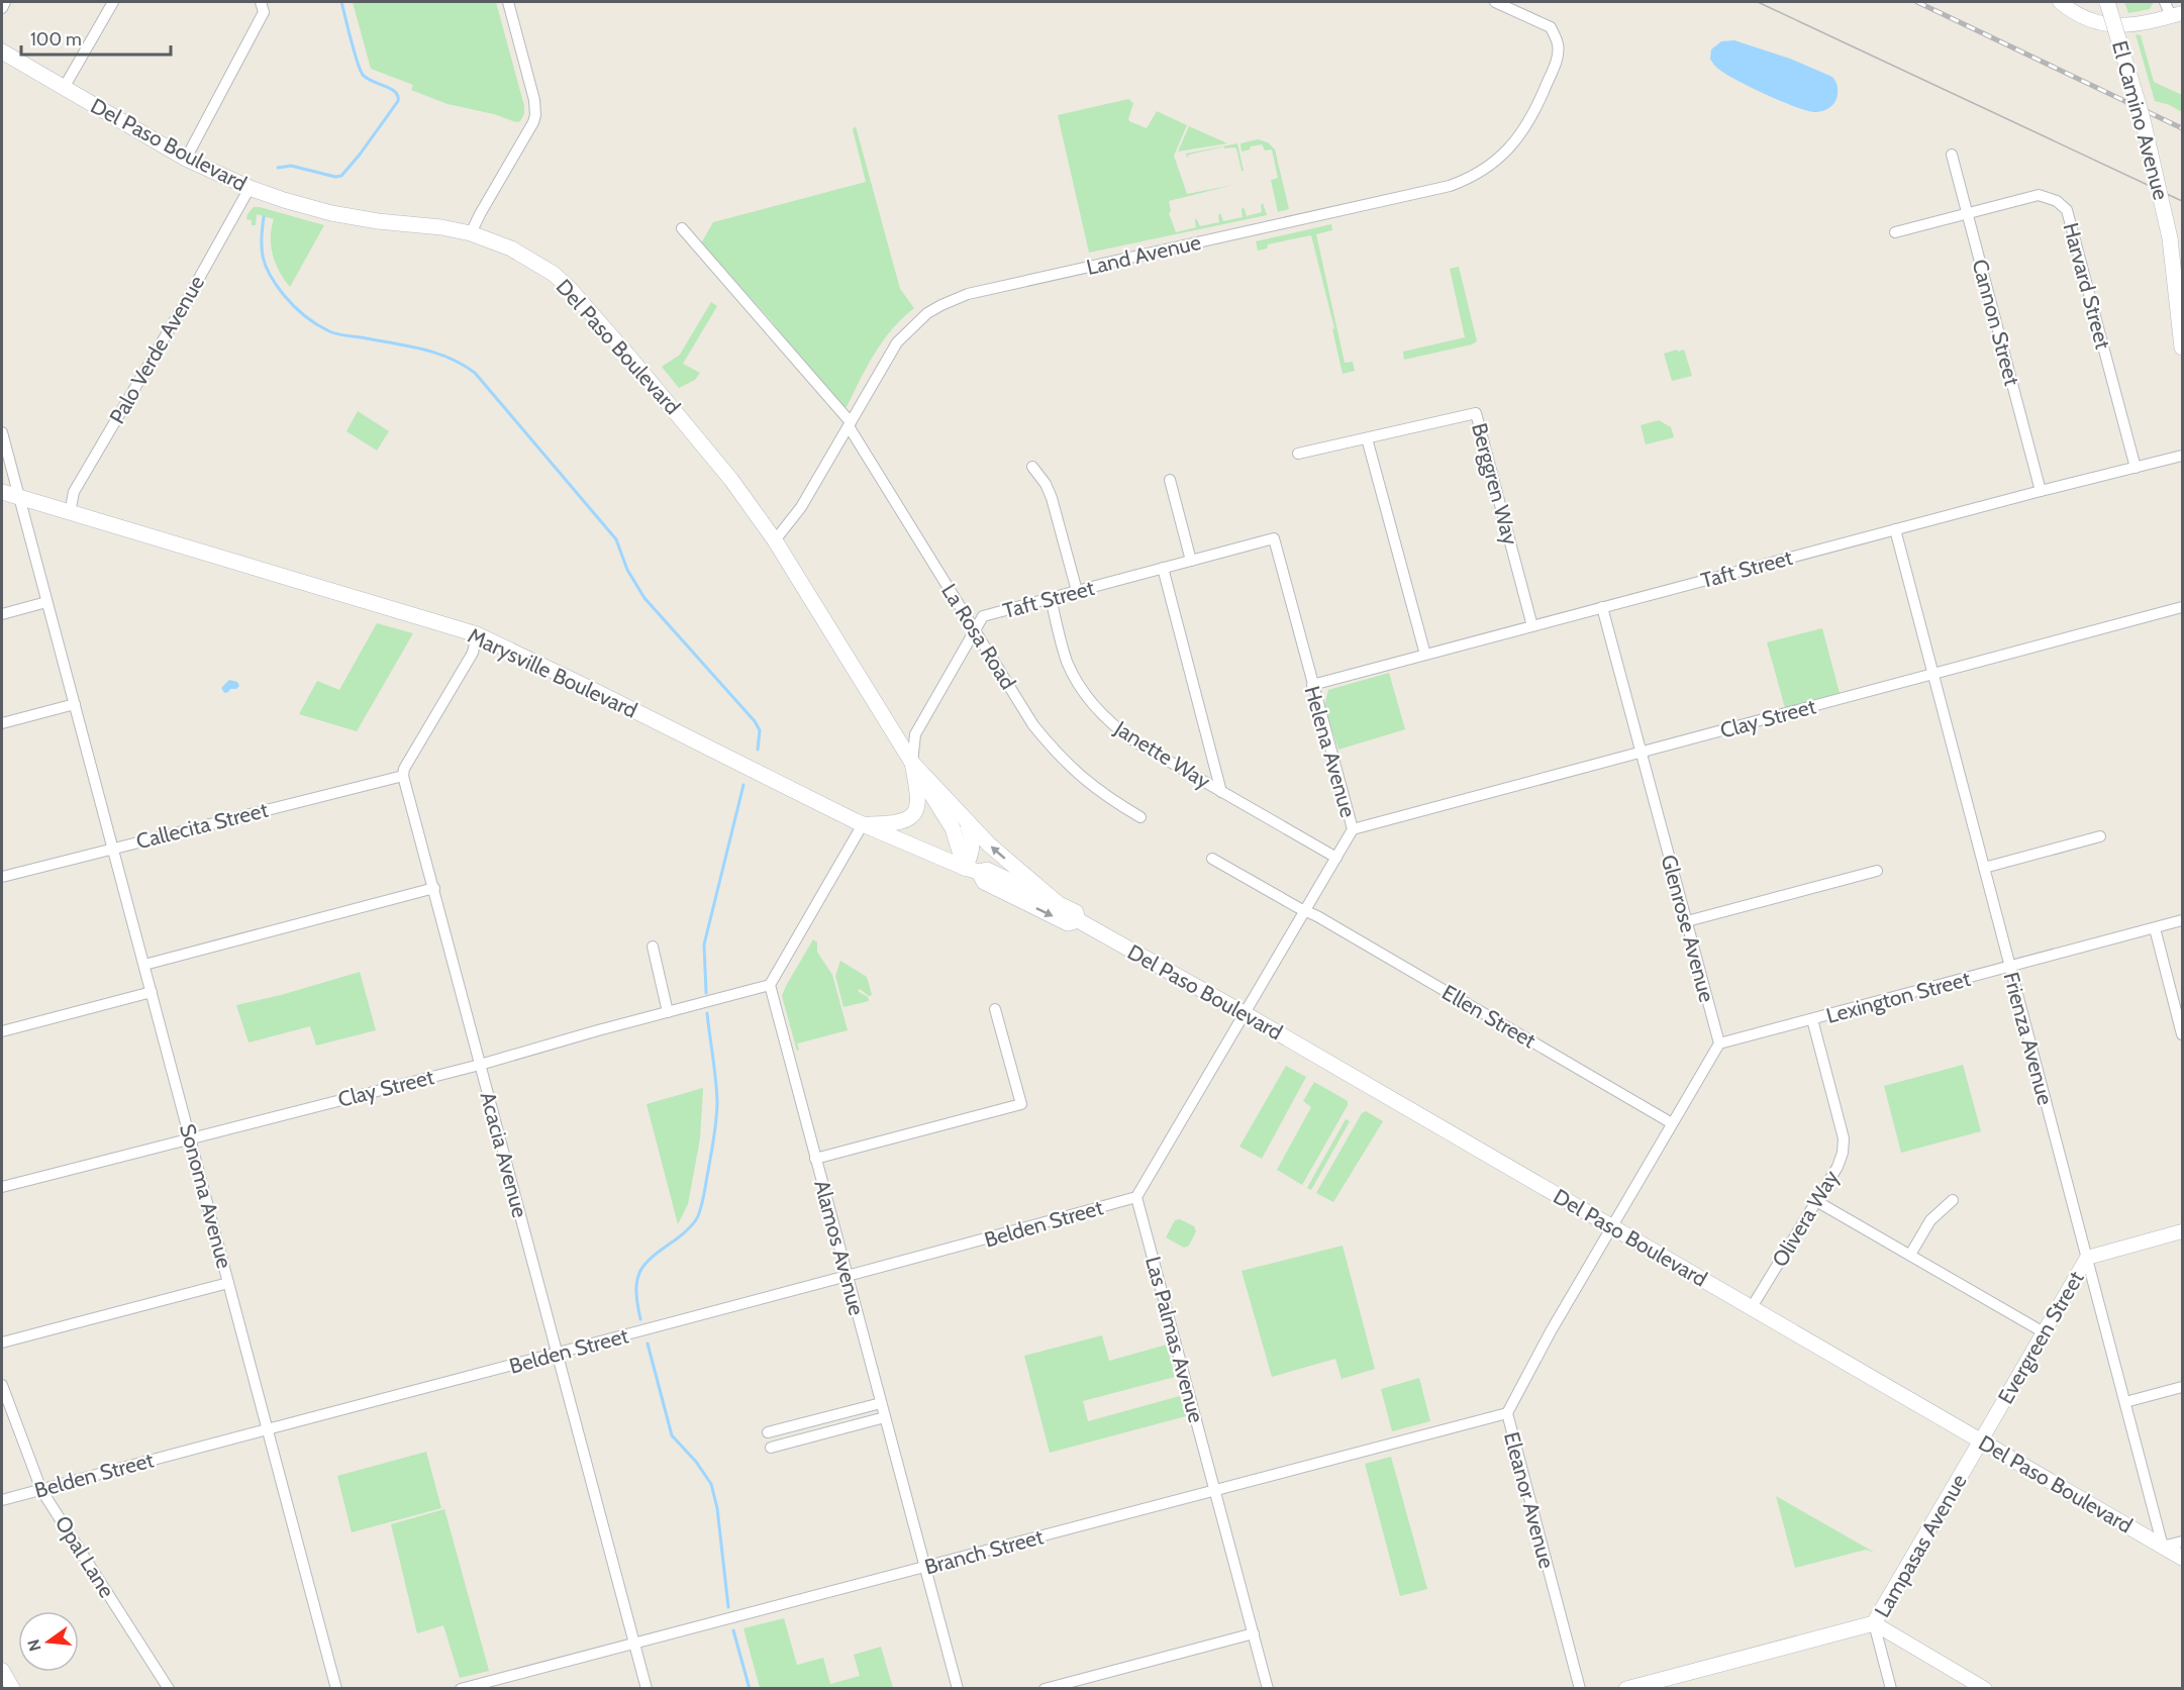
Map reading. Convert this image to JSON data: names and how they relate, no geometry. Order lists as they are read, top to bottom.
{
  "streets": {
    "main road": [
      "El Camino Avenue",
      "Del Paso Boulevard",
      "Marysville Boulevard",
      "Lampasas Avenue"
    ],
    "street": [
      "Land Avenue",
      "Harvard Street",
      "Cannon Street",
      "Palo Verde Avenue",
      "Berggren Way",
      "Taft Street",
      "La Rosa Road",
      "Clay Street",
      "Helena Avenue",
      "Janette Way",
      "Callecita Street",
      "Glenrose Avenue",
      "Lexington Street",
      "Ellen Street",
      "Frienza Avenue",
      "Acacia Avenue",
      "Sonoma Avenue",
      "Olivera Way",
      "Belden Street",
      "Alamos Avenue",
      "Evergreen Street",
      "Las Palmas Avenue",
      "Eleanor Avenue",
      "Branch Street",
      "Opal Lane"
    ]
  },
  "crossings": [
    ["Del Paso Boulevard", "Land Avenue"],
    ["Del Paso Boulevard", "Palo Verde Avenue"],
    ["Del Paso Boulevard", "Taft Street"],
    ["Del Paso Boulevard", "Marysville Boulevard"],
    ["Del Paso Boulevard", "Helena Avenue"],
    ["Del Paso Boulevard", "Frienza Avenue"],
    ["Del Paso Boulevard", "Olivera Way"],
    ["Del Paso Boulevard", "Evergreen Street"],
    ["Del Paso Boulevard", "Eleanor Avenue"],
    ["Del Paso Boulevard", "Lampasas Avenue"],
    ["Land Avenue", "La Rosa Road"],
    ["Harvard Street", "Cannon Street"],
    ["Harvard Street", "Taft Street"],
    ["Cannon Street", "Taft Street"],
    ["Palo Verde Avenue", "Marysville Boulevard"],
    ["Berggren Way", "Taft Street"],
    ["Taft Street", "La Rosa Road"],
    ["Taft Street", "Helena Avenue"],
    ["Taft Street", "Janette Way"],
    ["Taft Street", "Glenrose Avenue"],
    ["Taft Street", "Frienza Avenue"],
    ["Marysville Boulevard", "Sonoma Avenue"],
    ["Clay Street", "Helena Avenue"],
    ["Clay Street", "Glenrose Avenue"],
    ["Clay Street", "Frienza Avenue"],
    ["Clay Street", "Acacia Avenue"],
    ["Clay Street", "Sonoma Avenue"],
    ["Clay Street", "Alamos Avenue"],
    ["Helena Avenue", "Janette Way"],
    ["Helena Avenue", "Ellen Street"],
    ["Callecita Street", "Acacia Avenue"],
    ["Callecita Street", "Sonoma Avenue"],
    ["Glenrose Avenue", "Lexington Street"],
    ["Lexington Street", "Frienza Avenue"],
    ["Lexington Street", "Olivera Way"],
    ["Frienza Avenue", "Evergreen Street"],
    ["Acacia Avenue", "Belden Street"],
    ["Acacia Avenue", "Branch Street"],
    ["Sonoma Avenue", "Belden Street"],
    ["Belden Street", "Alamos Avenue"],
    ["Belden Street", "Las Palmas Avenue"],
    ["Belden Street", "Opal Lane"],
    ["Alamos Avenue", "Branch Street"],
    ["Evergreen Street", "Lampasas Avenue"],
    ["Las Palmas Avenue", "Branch Street"],
    ["Eleanor Avenue", "Branch Street"]
  ],
  "scale_bar": "100 m",
  "north": "left"
}
